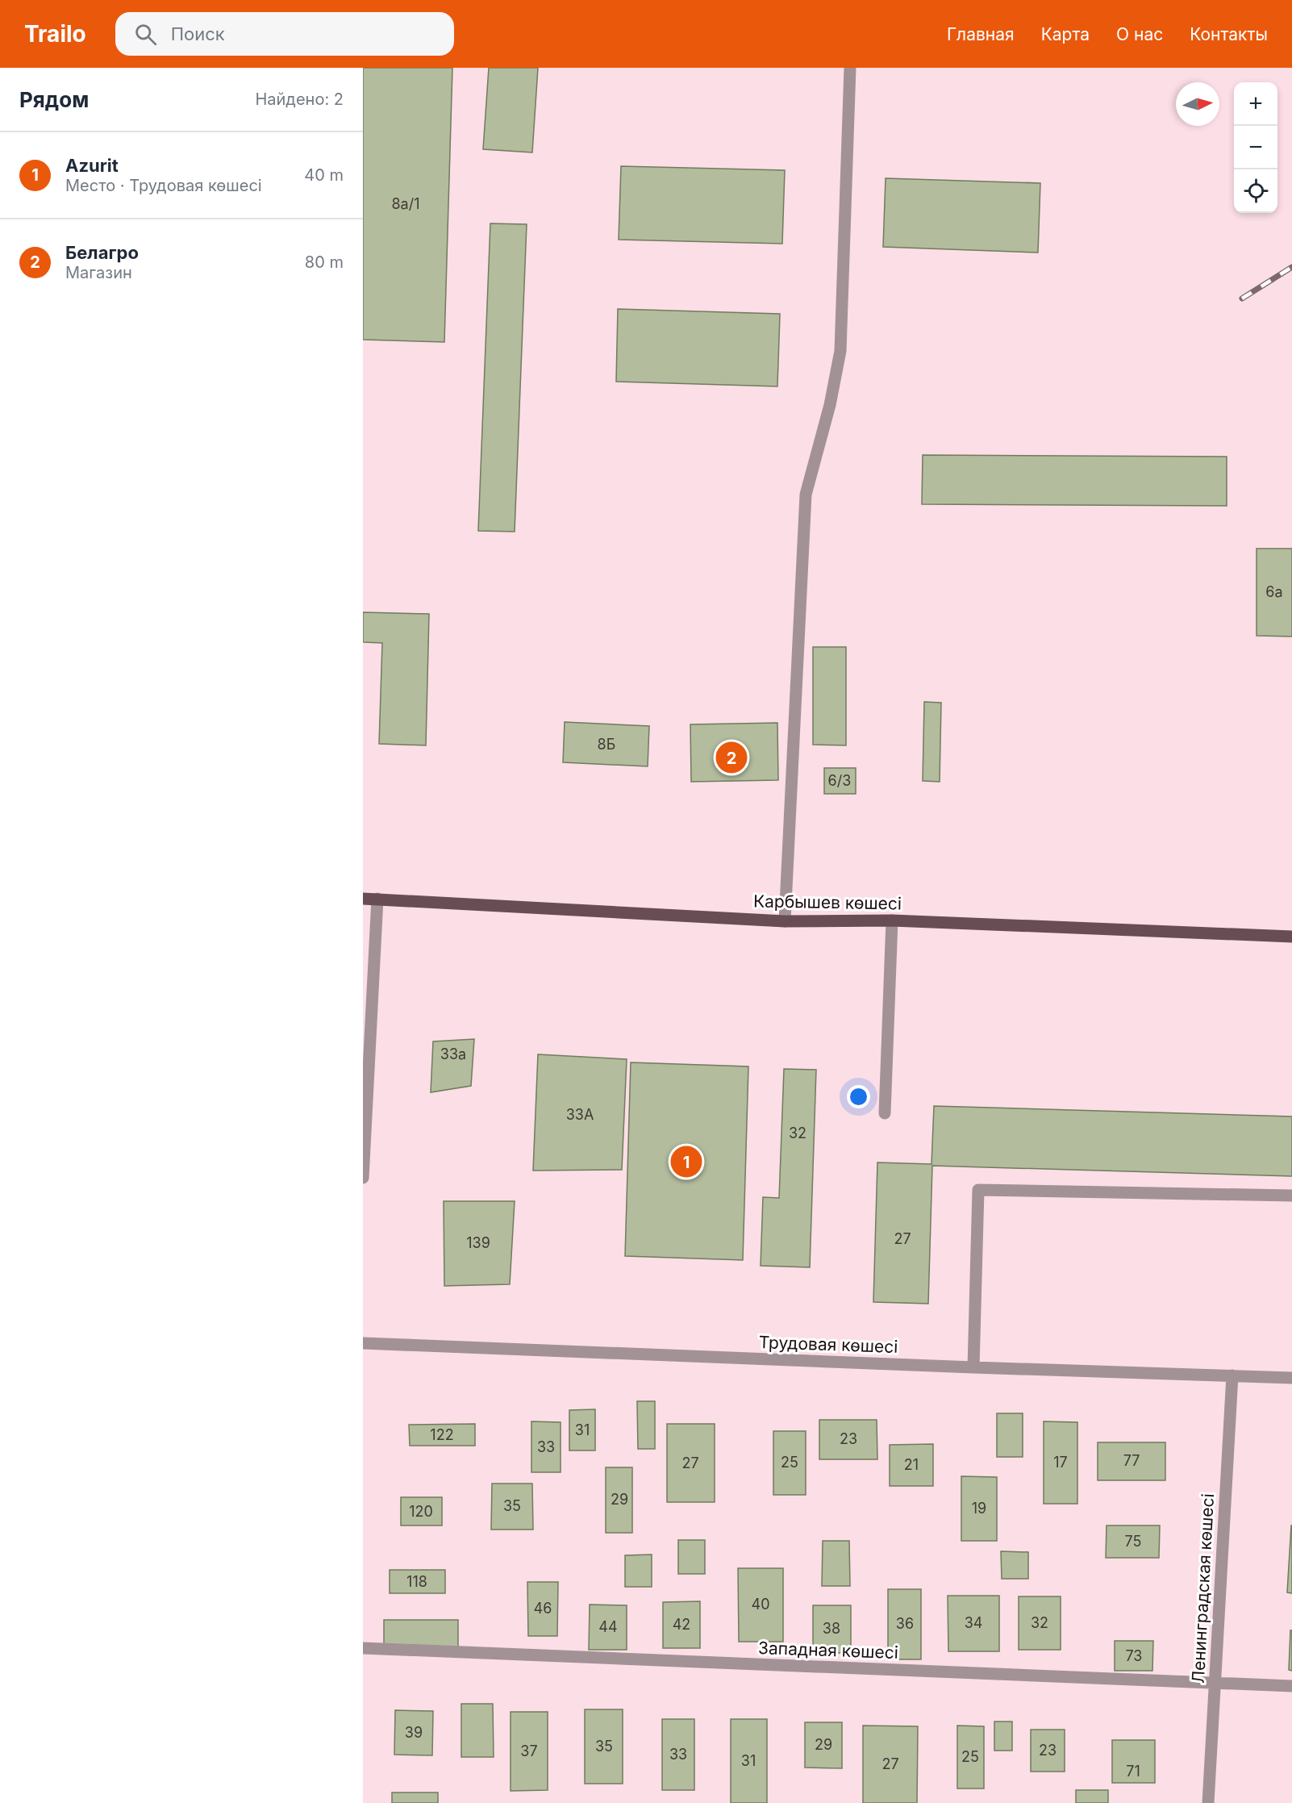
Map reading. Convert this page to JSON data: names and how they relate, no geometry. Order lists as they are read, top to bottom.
{
  "streets": {
    "main road": ["Карбышев көшесі"],
    "street": ["Трудовая көшесі", "Ленинградская көшесі", "Западная көшесі"]
  },
  "crossings": [
    ["Трудовая көшесі", "Ленинградская көшесі"],
    ["Ленинградская көшесі", "Западная көшесі"]
  ],
  "house_numbers": [
    "8а/1",
    "6а",
    "8Б",
    "6/3",
    "33а",
    "33А",
    "32",
    "27",
    "139",
    "31",
    "122",
    "23",
    "33",
    "77",
    "25",
    "17",
    "27",
    "21",
    "29",
    "35",
    "19",
    "120",
    "75",
    "118",
    "40",
    "46",
    "34",
    "32",
    "36",
    "42",
    "44",
    "38",
    "73",
    "39",
    "29",
    "35",
    "23",
    "37",
    "33",
    "25",
    "31",
    "27",
    "71"
  ],
  "north": "right",
  "page": {
    "header": "Trailo",
    "search": "Поиск",
    "nav": [
      "Главная",
      "Карта",
      "О нас",
      "Контакты"
    ],
    "heading": ["Рядом", "Найдено: 2"],
    "map_buttons": ["+", "−"],
    "list": [
      {
        "mark": "1",
        "name": "Azurit",
        "note": "Место · Трудовая көшесі",
        "value": "40 m"
      },
      {
        "mark": "2",
        "name": "Белагро",
        "note": "Магазин",
        "value": "80 m"
      }
    ],
    "pins": ["2", "1"]
  }
}
